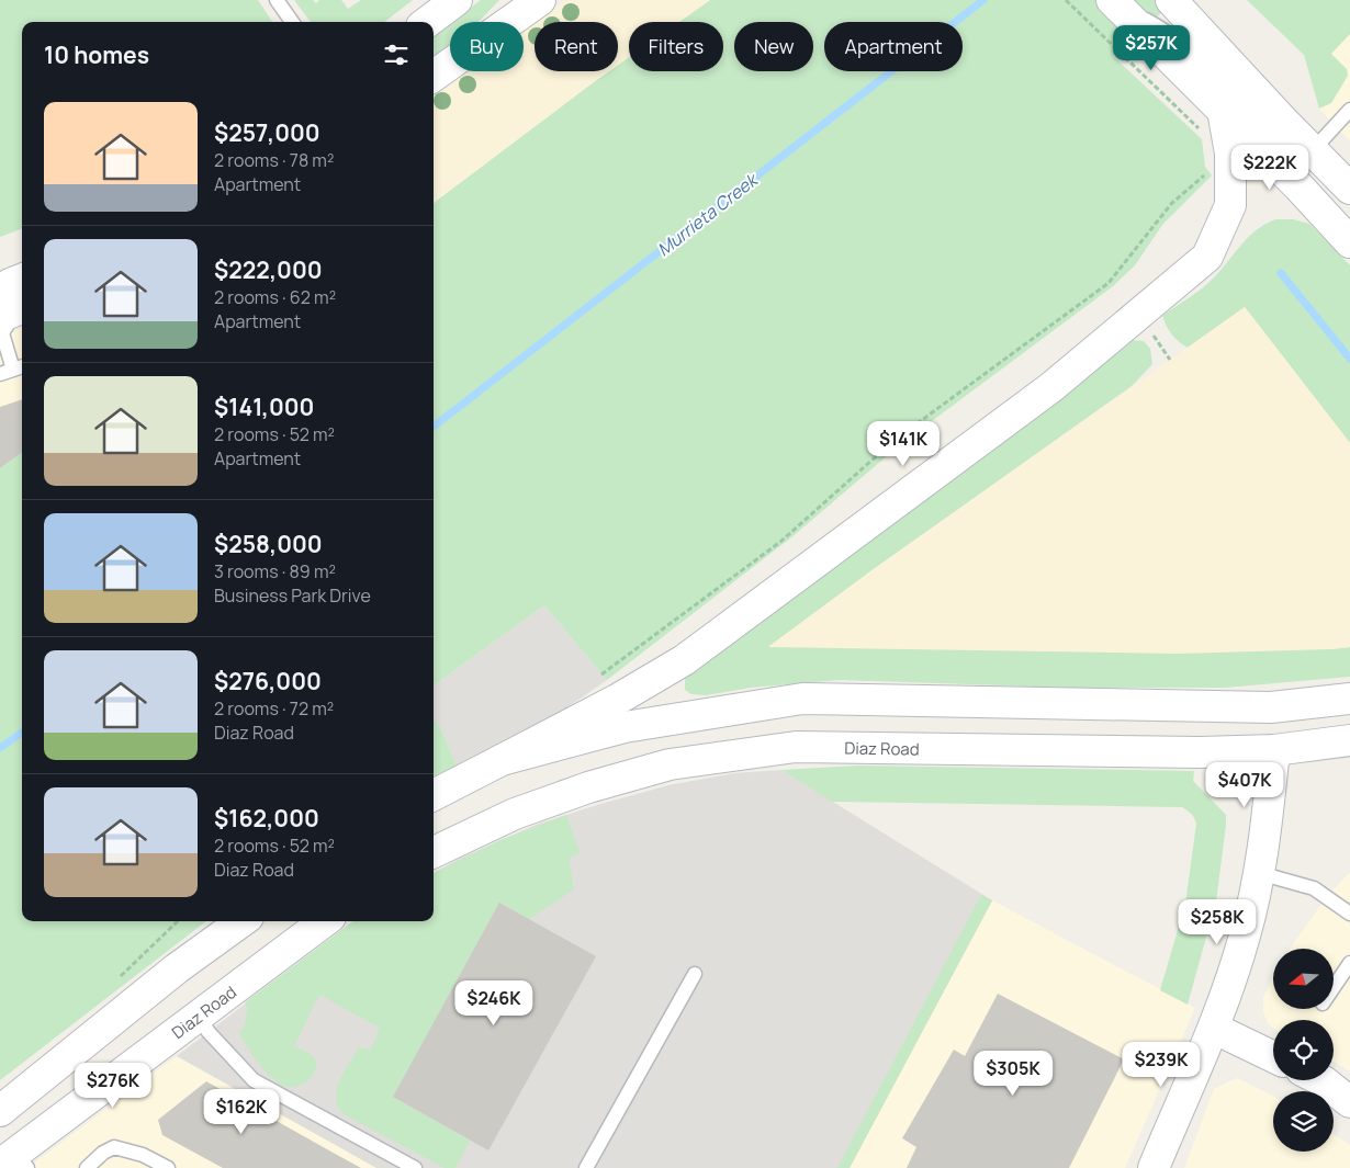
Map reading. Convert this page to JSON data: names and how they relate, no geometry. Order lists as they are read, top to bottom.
{
  "streets": {
    "main road": ["Diaz Road"]
  },
  "water": ["Murrieta Creek"],
  "north": "left",
  "page": {
    "chip": [
      "Buy",
      "Rent",
      "Filters",
      "New",
      "Apartment"
    ],
    "heading": "10 homes",
    "price": [
      "$257K",
      "$222K",
      "$141K",
      "$407K",
      "$258K",
      "$246K",
      "$239K",
      "$305K",
      "$276K",
      "$162K"
    ],
    "list": [
      {
        "name": "$257,000",
        "note": "2 rooms · 78 m² · Apartment"
      },
      {
        "name": "$222,000",
        "note": "2 rooms · 62 m² · Apartment"
      },
      {
        "name": "$141,000",
        "note": "2 rooms · 52 m² · Apartment"
      },
      {
        "name": "$258,000",
        "note": "3 rooms · 89 m² · Business Park Drive"
      },
      {
        "name": "$276,000",
        "note": "2 rooms · 72 m² · Diaz Road"
      },
      {
        "name": "$162,000",
        "note": "2 rooms · 52 m² · Diaz Road"
      }
    ]
  }
}
